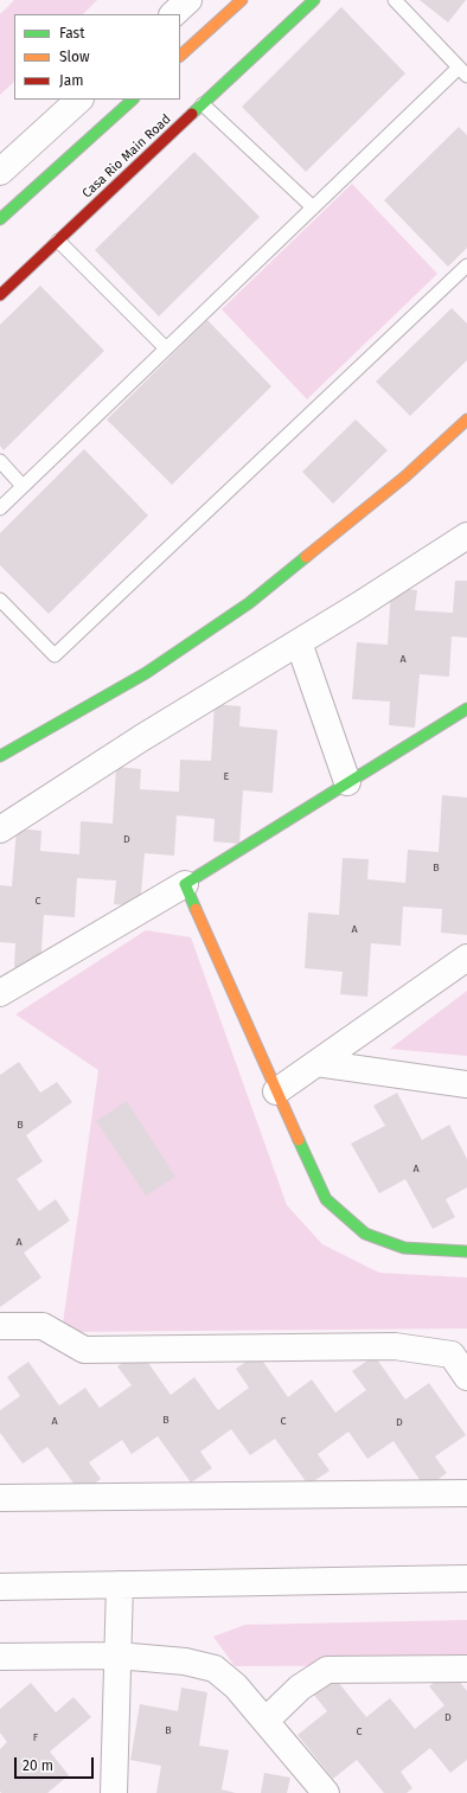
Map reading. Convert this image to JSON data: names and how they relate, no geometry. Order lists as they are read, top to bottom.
{
  "streets": {
    "street": ["Casa Rio Main Road"]
  },
  "house_numbers": [
    "A",
    "E",
    "D",
    "B",
    "C",
    "A",
    "B",
    "A",
    "A",
    "B",
    "A",
    "C",
    "D",
    "D",
    "B",
    "C",
    "F"
  ],
  "legend": ["Fast", "Slow", "Jam"],
  "scale_bar": "20 m"
}
